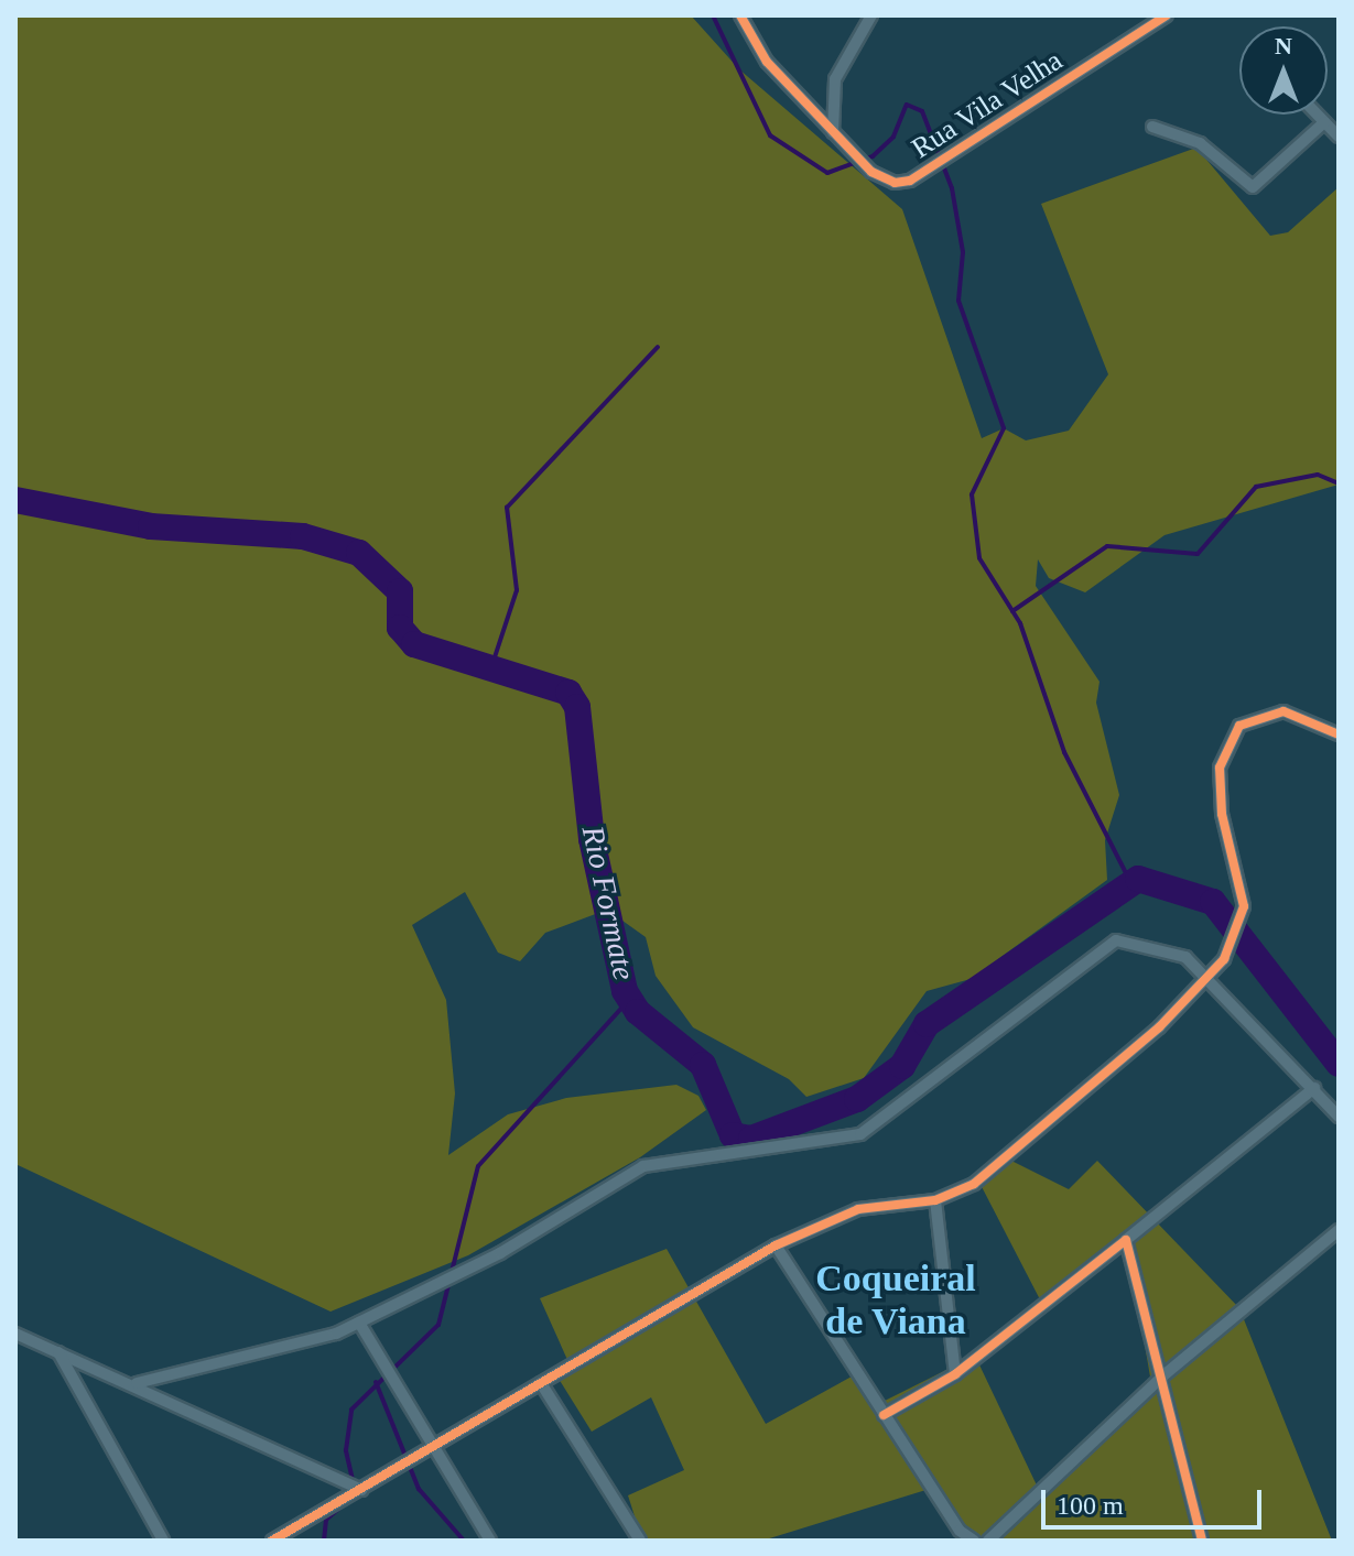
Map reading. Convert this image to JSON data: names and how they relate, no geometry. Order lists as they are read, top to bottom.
{
  "streets": {
    "street": ["Rua Vila Velha"]
  },
  "districts": ["Coqueiral de Viana"],
  "water": ["Rio Formate"],
  "scale_bar": "100 m",
  "north": "top"
}
